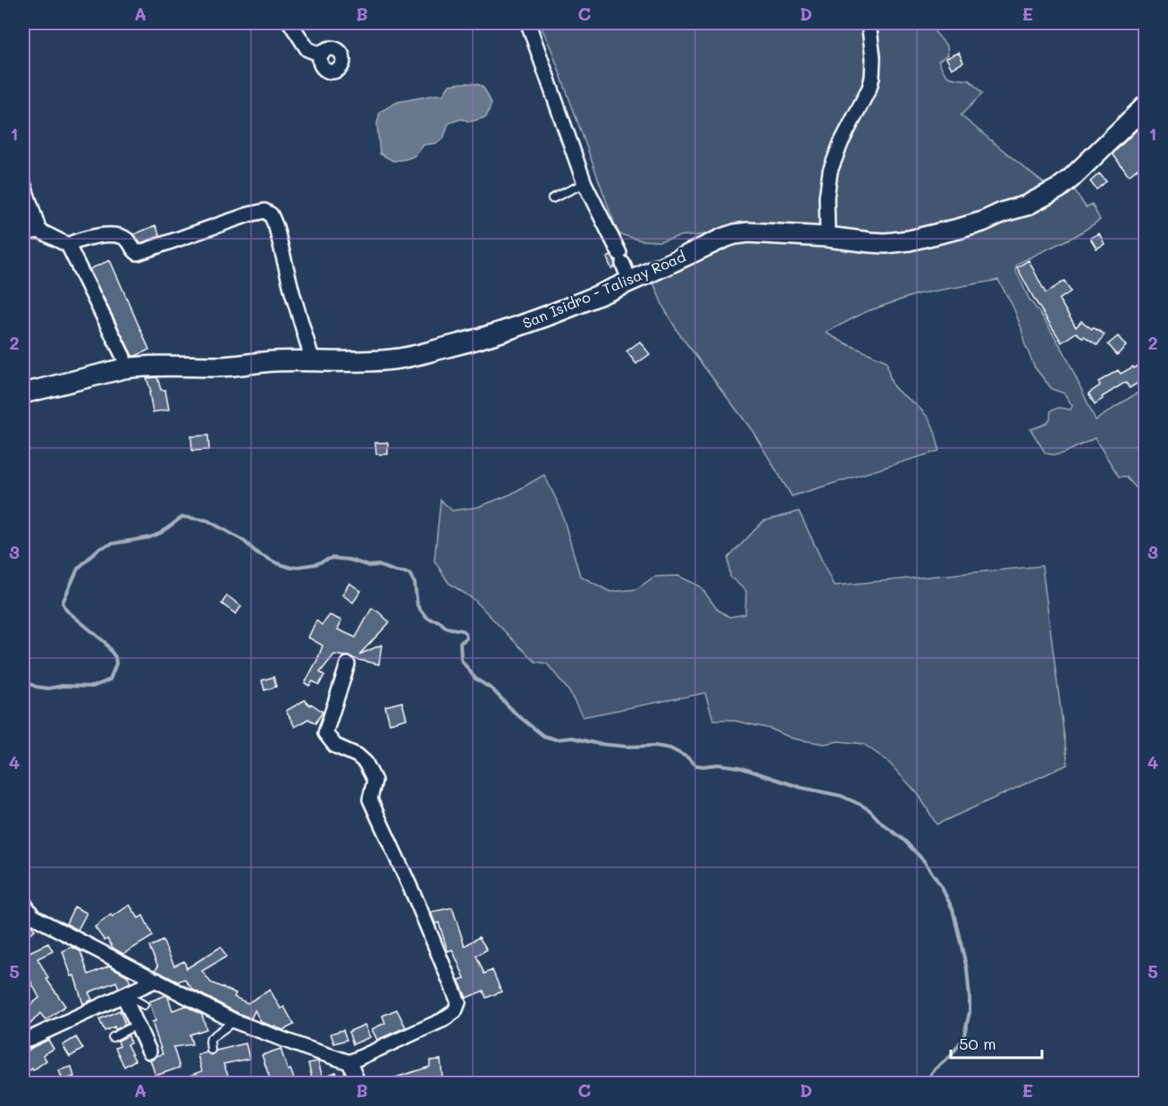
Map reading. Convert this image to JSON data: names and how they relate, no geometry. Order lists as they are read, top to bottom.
{
  "streets": {
    "street": ["San Isidro - Talisay Road"]
  },
  "scale_bar": "50 m",
  "grid": {
    "columns": [
      "A",
      "B",
      "C",
      "D",
      "E"
    ],
    "rows": [
      "1",
      "2",
      "3",
      "4",
      "5"
    ]
  }
}
